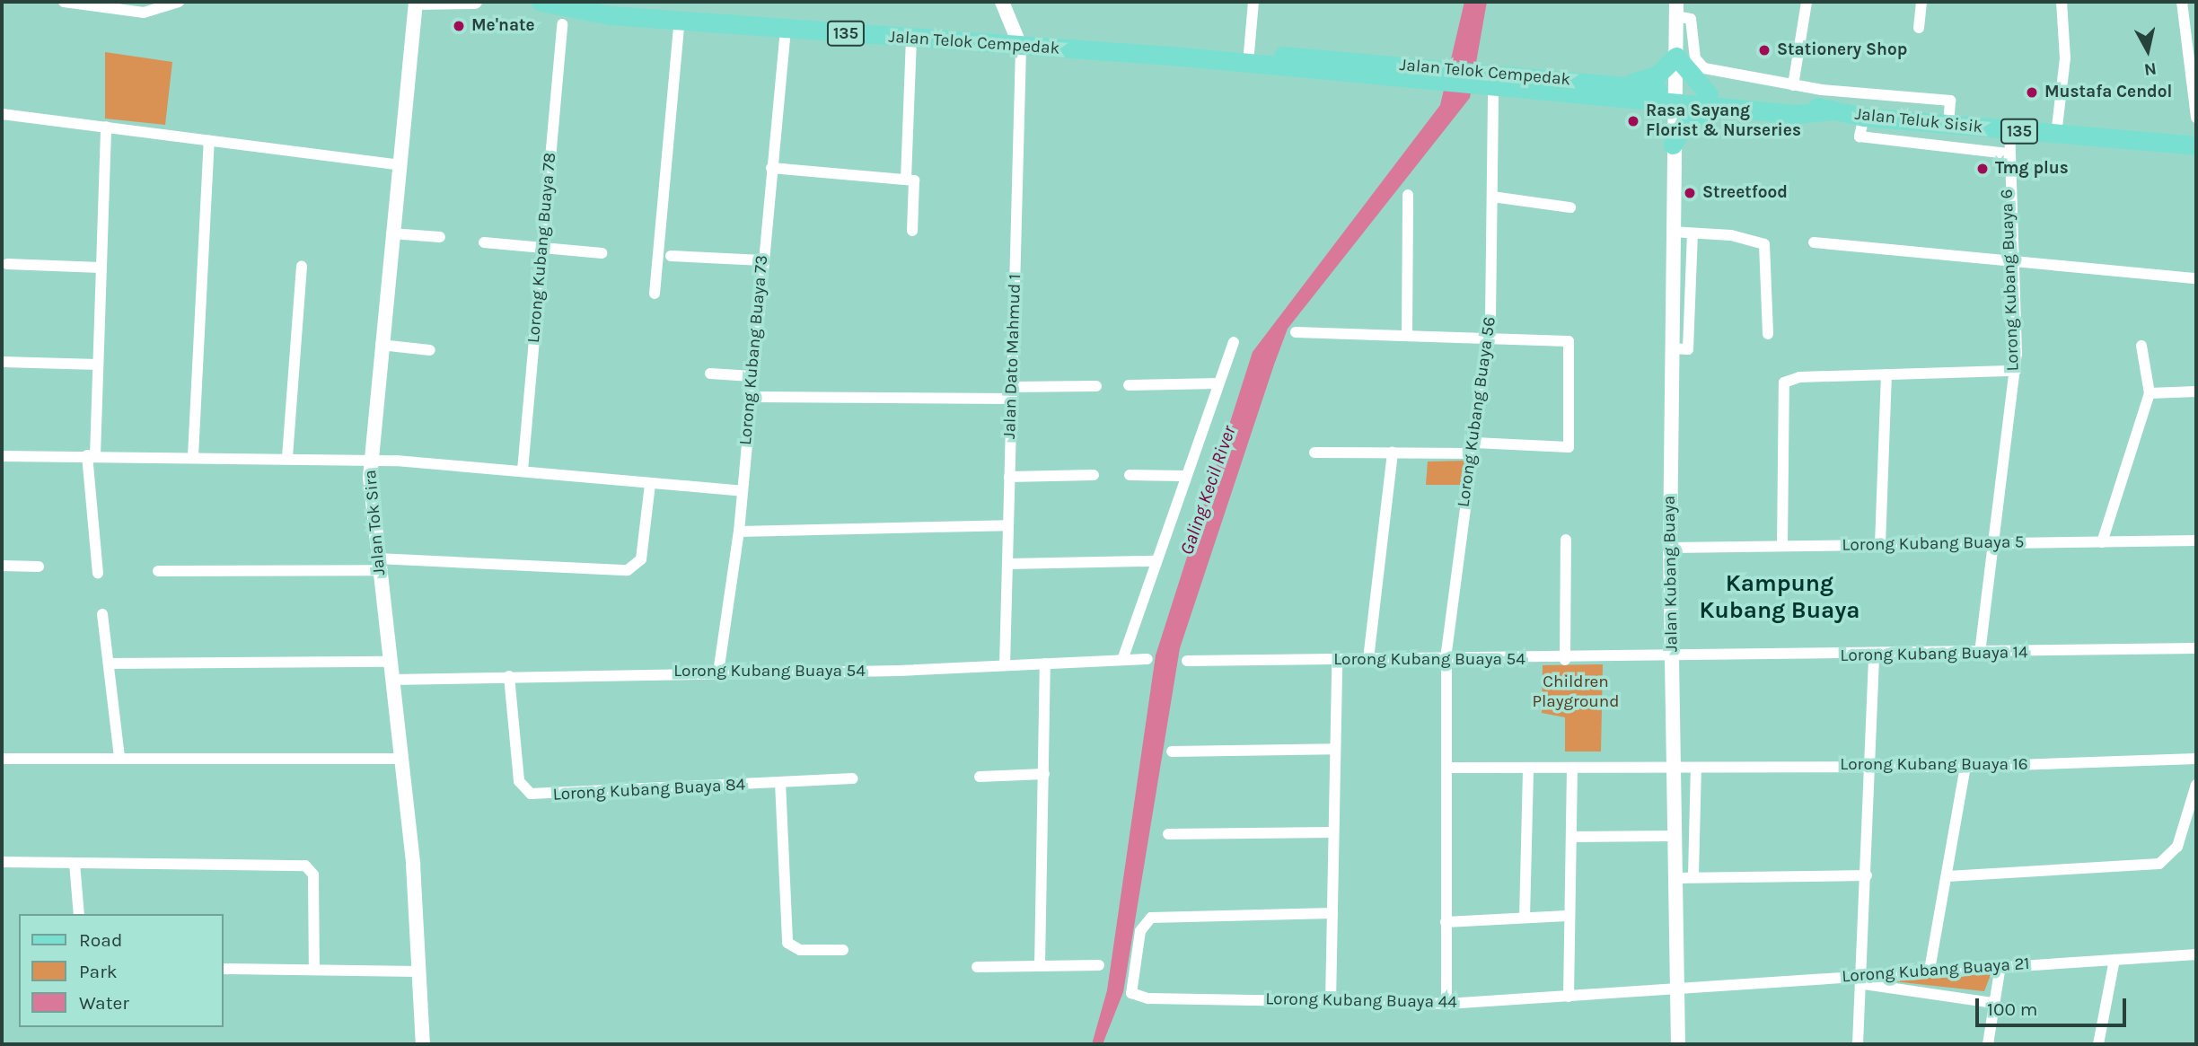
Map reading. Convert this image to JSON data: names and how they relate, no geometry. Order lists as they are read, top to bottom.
{
  "streets": {
    "main road": ["135", "Jalan Telok Cempedak", "Jalan Teluk Sisik"],
    "street": [
      "Lorong Kubang Buaya 78",
      "Lorong Kubang Buaya 6",
      "Lorong Kubang Buaya 73",
      "Jalan Dato Mahmud 1",
      "Lorong Kubang Buaya 56",
      "Jalan Tok Sira",
      "Lorong Kubang Buaya 5",
      "Jalan Kubang Buaya",
      "Lorong Kubang Buaya 14",
      "Lorong Kubang Buaya 54",
      "Lorong Kubang Buaya 16",
      "Lorong Kubang Buaya 84",
      "Lorong Kubang Buaya 21",
      "Lorong Kubang Buaya 44"
    ]
  },
  "crossings": [
    ["Jalan Telok Cempedak", "Jalan Teluk Sisik"],
    ["Jalan Telok Cempedak", "Lorong Kubang Buaya 73"],
    ["Jalan Telok Cempedak", "Jalan Dato Mahmud 1"],
    ["Jalan Telok Cempedak", "Lorong Kubang Buaya 56"],
    ["Jalan Telok Cempedak", "Jalan Kubang Buaya"],
    ["Jalan Teluk Sisik", "Lorong Kubang Buaya 6"],
    ["Jalan Teluk Sisik", "Jalan Kubang Buaya"],
    ["Lorong Kubang Buaya 6", "Lorong Kubang Buaya 5"],
    ["Lorong Kubang Buaya 6", "Lorong Kubang Buaya 14"],
    ["Lorong Kubang Buaya 73", "Lorong Kubang Buaya 54"],
    ["Jalan Dato Mahmud 1", "Lorong Kubang Buaya 54"],
    ["Lorong Kubang Buaya 56", "Lorong Kubang Buaya 54"],
    ["Lorong Kubang Buaya 56", "Lorong Kubang Buaya 16"],
    ["Lorong Kubang Buaya 56", "Lorong Kubang Buaya 44"],
    ["Jalan Tok Sira", "Lorong Kubang Buaya 54"],
    ["Lorong Kubang Buaya 5", "Jalan Kubang Buaya"],
    ["Jalan Kubang Buaya", "Lorong Kubang Buaya 14"],
    ["Jalan Kubang Buaya", "Lorong Kubang Buaya 54"],
    ["Jalan Kubang Buaya", "Lorong Kubang Buaya 16"],
    ["Jalan Kubang Buaya", "Lorong Kubang Buaya 21"],
    ["Jalan Kubang Buaya", "Lorong Kubang Buaya 44"],
    ["Lorong Kubang Buaya 14", "Lorong Kubang Buaya 54"],
    ["Lorong Kubang Buaya 54", "Lorong Kubang Buaya 84"],
    ["Lorong Kubang Buaya 21", "Lorong Kubang Buaya 44"]
  ],
  "districts": ["Kampung Kubang Buaya"],
  "water": ["Galing Kecil River"],
  "parks": ["Children Playground"],
  "places": [
    "Me'nate",
    "Stationery Shop",
    "Mustafa Cendol",
    "Rasa Sayang Florist & Nurseries",
    "Tmg plus",
    "Streetfood"
  ],
  "legend": ["Road", "Park", "Water"],
  "scale_bar": "100 m",
  "north": "bottom"
}
